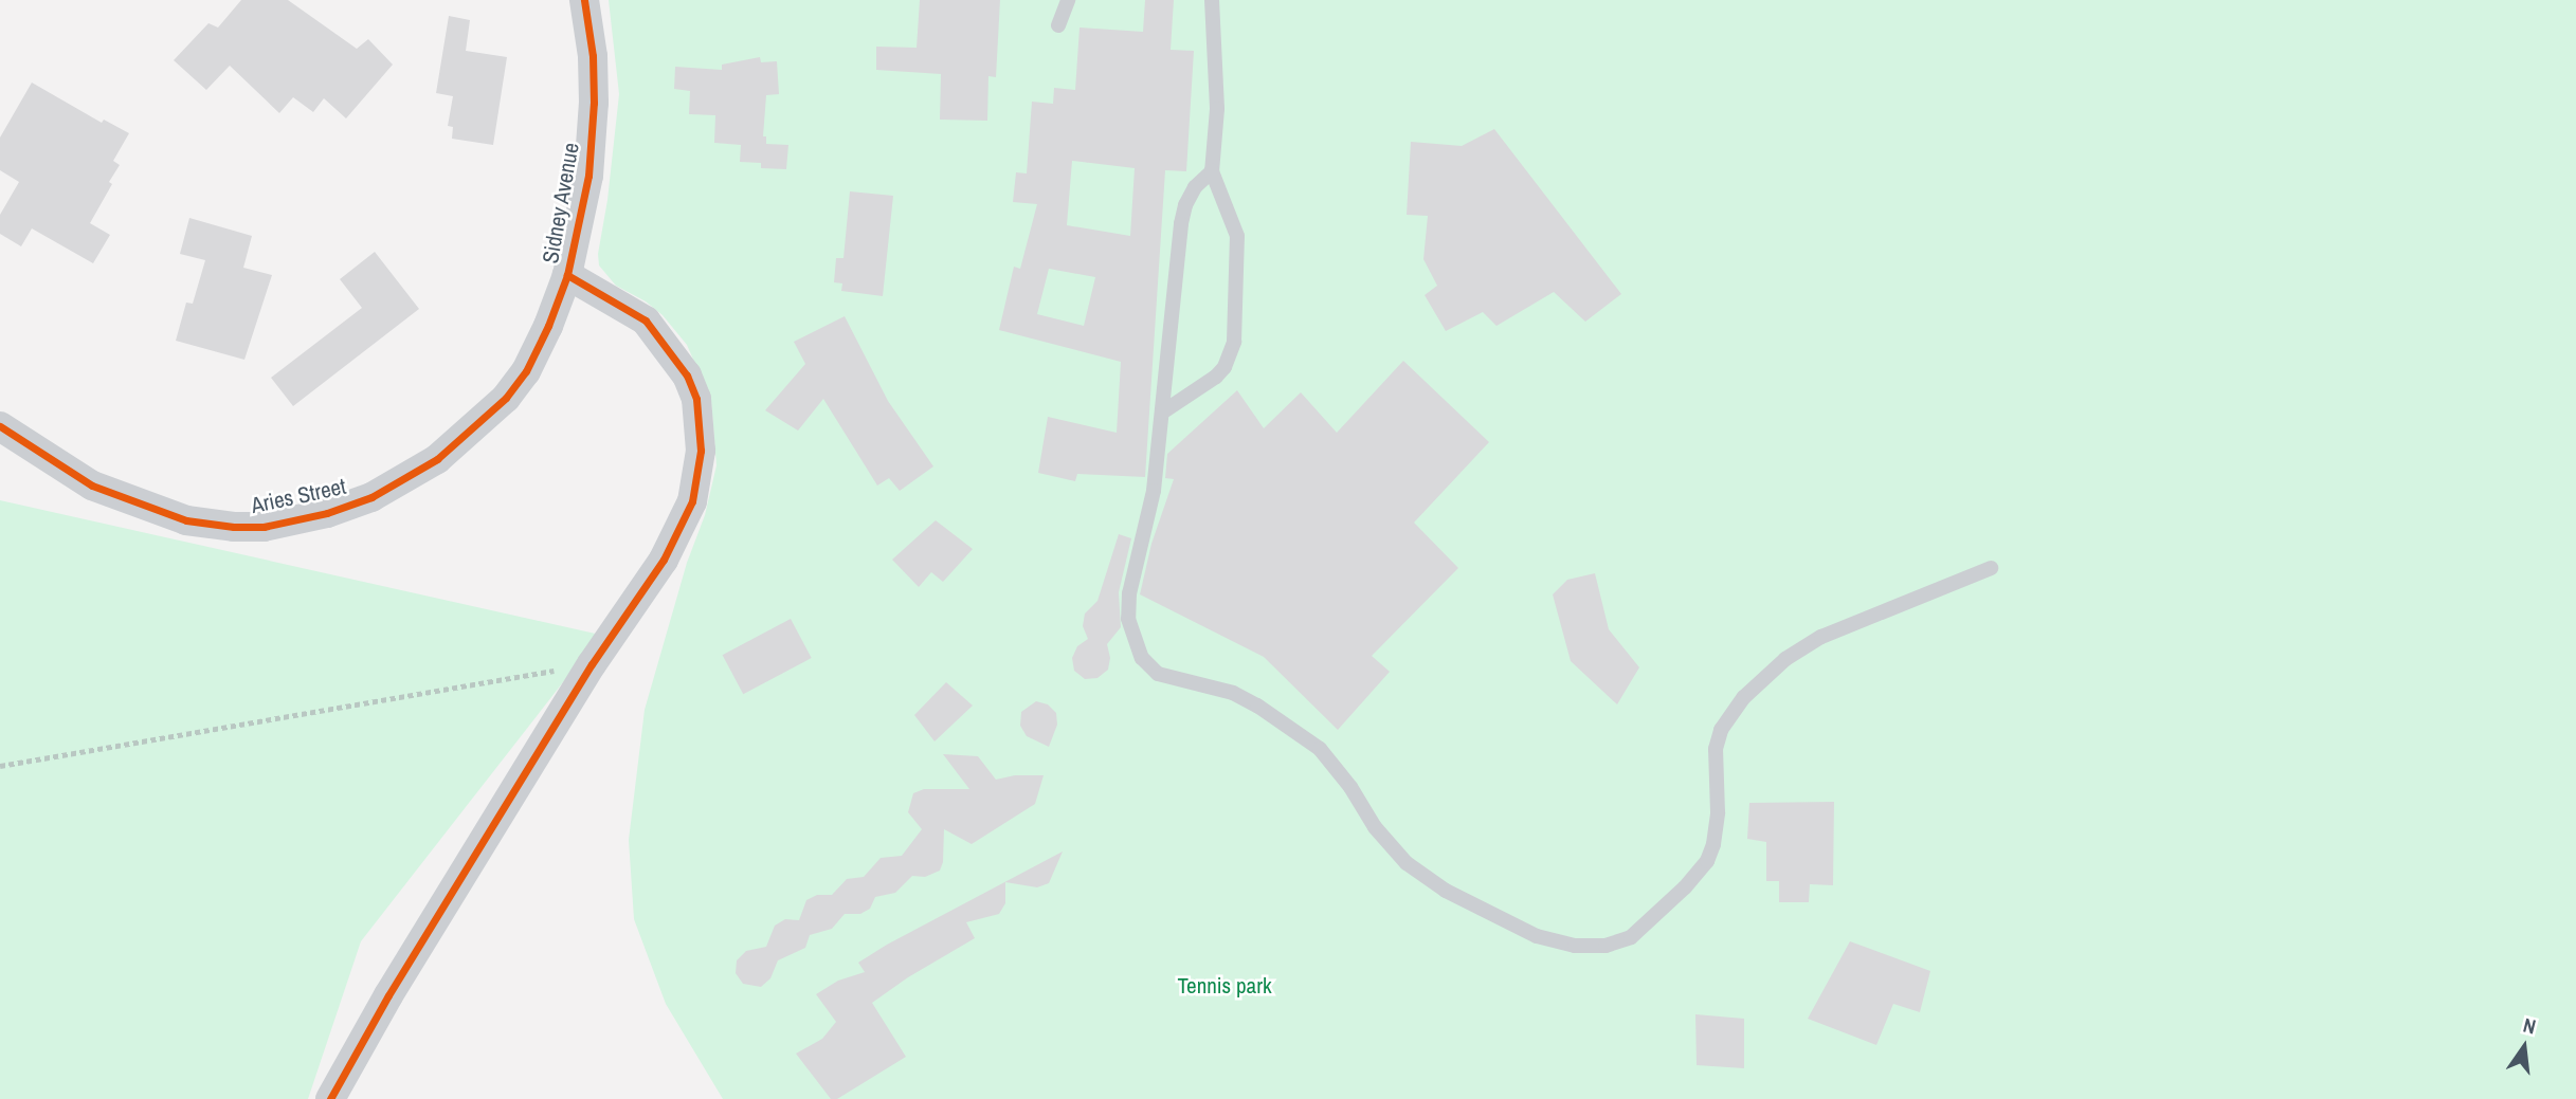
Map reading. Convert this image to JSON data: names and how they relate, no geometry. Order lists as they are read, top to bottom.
{
  "streets": {
    "street": ["Sidney Avenue", "Aries Street"]
  },
  "crossings": [
    ["Sidney Avenue", "Aries Street"]
  ],
  "parks": ["Tennis park"],
  "north": "top"
}
